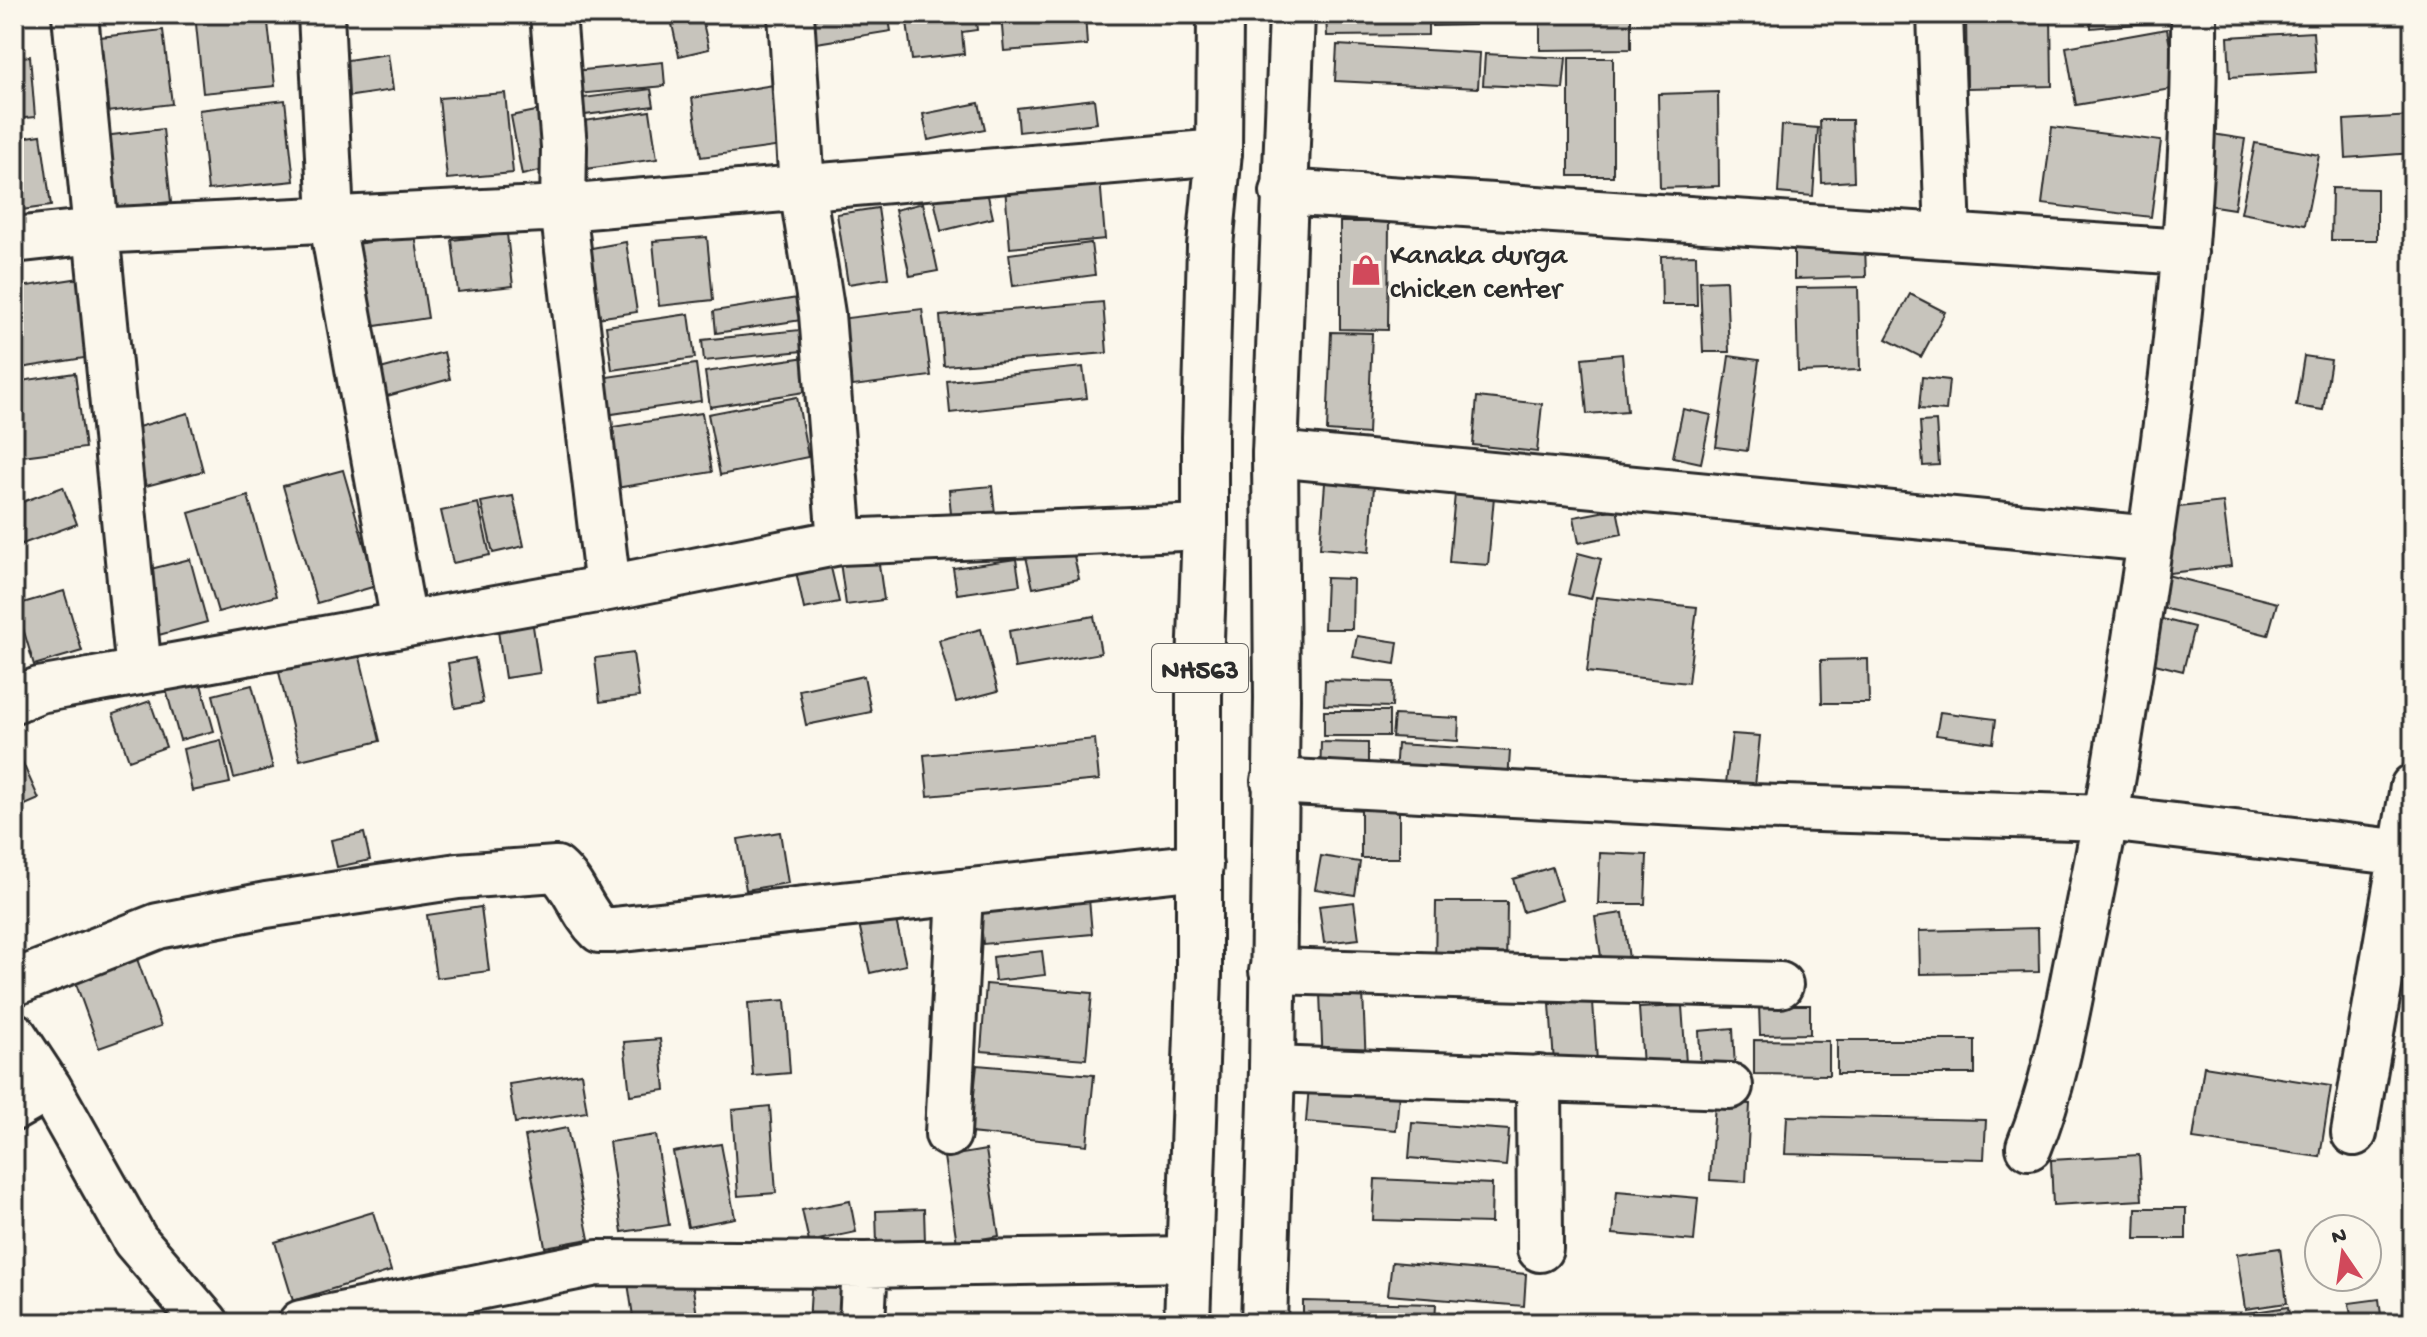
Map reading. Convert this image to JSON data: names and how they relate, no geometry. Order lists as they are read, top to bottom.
{
  "streets": {
    "main road": ["NH563"]
  },
  "places": {
    "shop": ["Kanaka durga chicken center"]
  },
  "north": "top"
}
